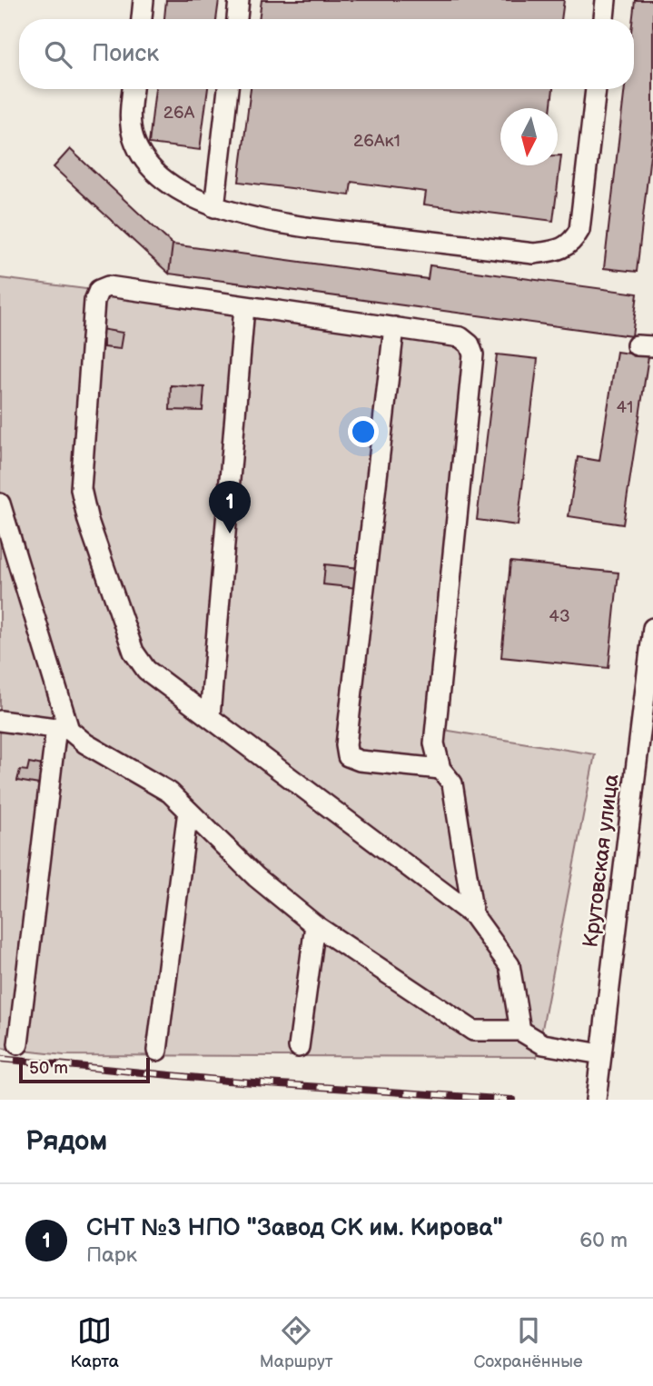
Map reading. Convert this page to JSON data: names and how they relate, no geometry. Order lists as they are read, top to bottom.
{
  "streets": {
    "street": ["Крутовская улица"]
  },
  "house_numbers": [
    "26А",
    "26Ак1",
    "41",
    "43"
  ],
  "scale_bar": "50 m",
  "north": "bottom",
  "page": {
    "search": "Поиск",
    "pins": "1",
    "scale": "50 m",
    "heading": "Рядом",
    "list": [
      {
        "mark": "1",
        "name": "СНТ №3 НПО \"Завод СК им. Кирова\"",
        "note": "Парк",
        "value": "60 m"
      }
    ],
    "nav": ["Карта", "Маршрут", "Сохранённые"]
  }
}
